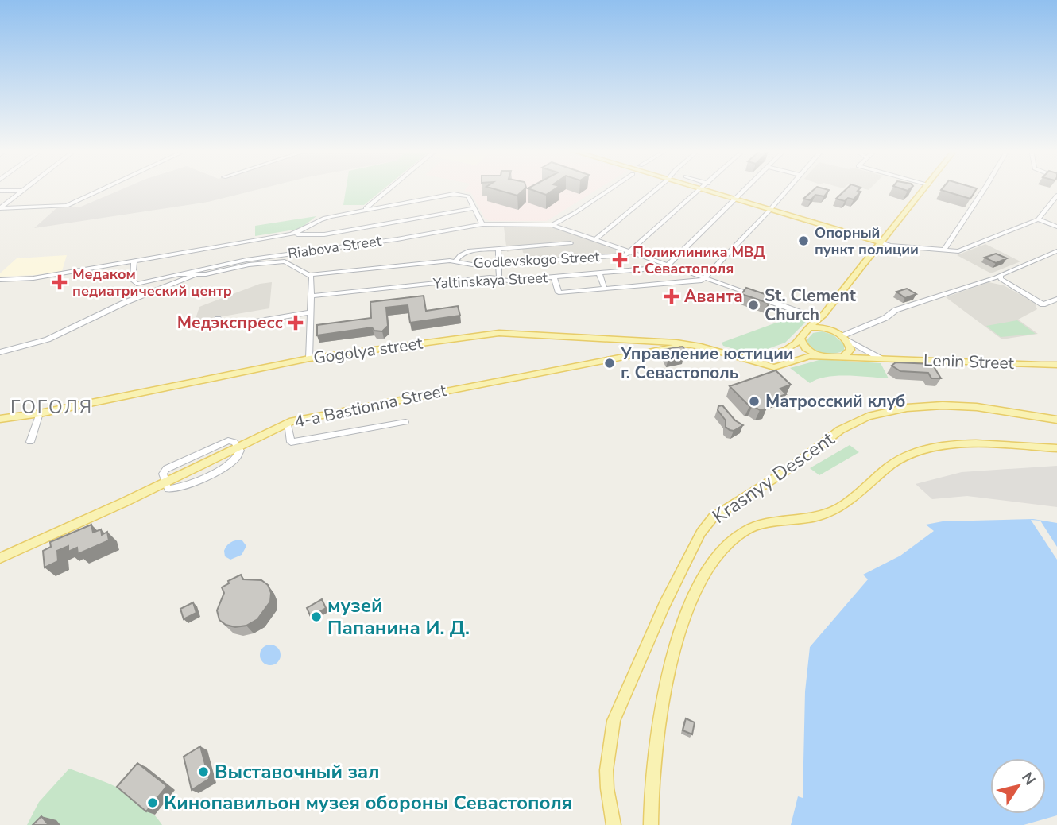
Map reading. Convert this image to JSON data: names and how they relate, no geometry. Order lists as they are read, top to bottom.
{
  "streets": {
    "main road": [
      "Gogolya street",
      "Lenin Street",
      "4-a Bastionna Street",
      "Krasnyy Descent"
    ],
    "street": ["Riabova Street", "Godlevskogo Street", "Yaltinskaya Street"]
  },
  "crossings": [
    ["Riabova Street", "Godlevskogo Street"],
    ["Gogolya street", "Lenin Street"],
    ["Gogolya street", "4-a Bastionna Street"]
  ],
  "districts": ["ГОГОЛЯ"],
  "places": {
    "other": [
      "Опорный пункт полиции",
      "St. Clement Church",
      "Управление юстиции г. Севастополь",
      "Матросский клуб",
      "музей Папанина И. Д.",
      "Выставочный зал",
      "Кинопавильон музея обороны Севастополя"
    ],
    "health": [
      "Поликлиника МВД г. Севастополя",
      "Медаком педиатрический центр",
      "Аванта",
      "Медэкспресс"
    ]
  },
  "north": "top right"
}
